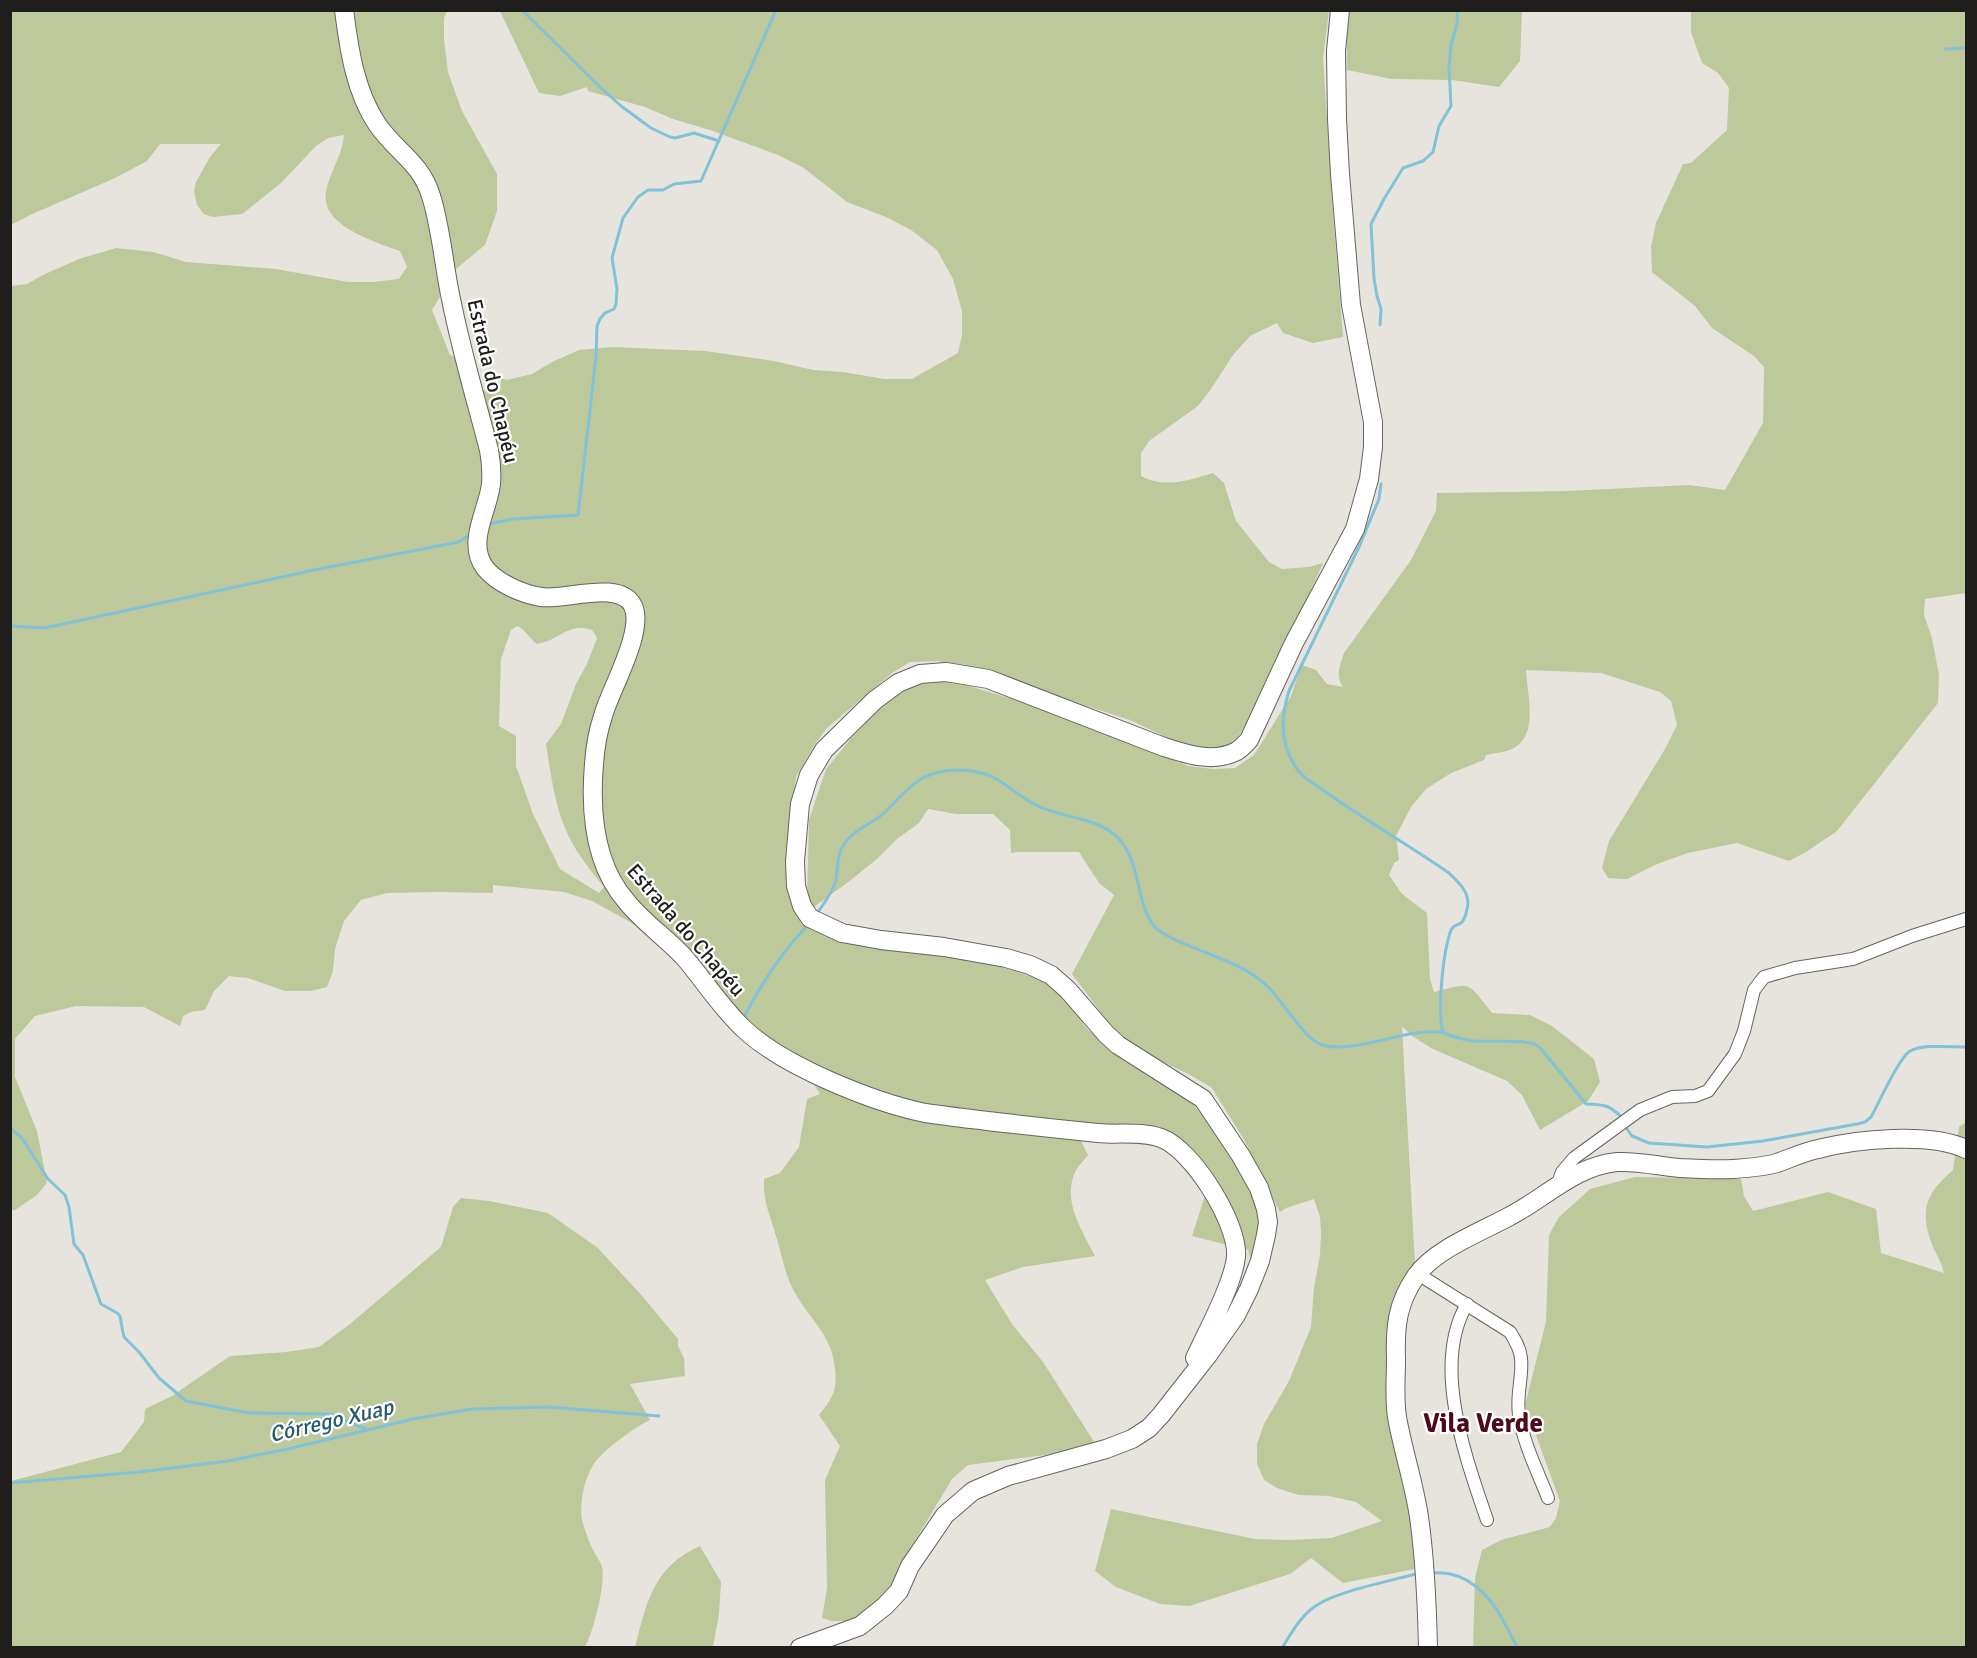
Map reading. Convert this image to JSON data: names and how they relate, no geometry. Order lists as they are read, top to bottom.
{
  "streets": {
    "street": ["Estrada do Chapéu"]
  },
  "districts": ["Vila Verde"],
  "water": ["Córrego Xuap"]
}
